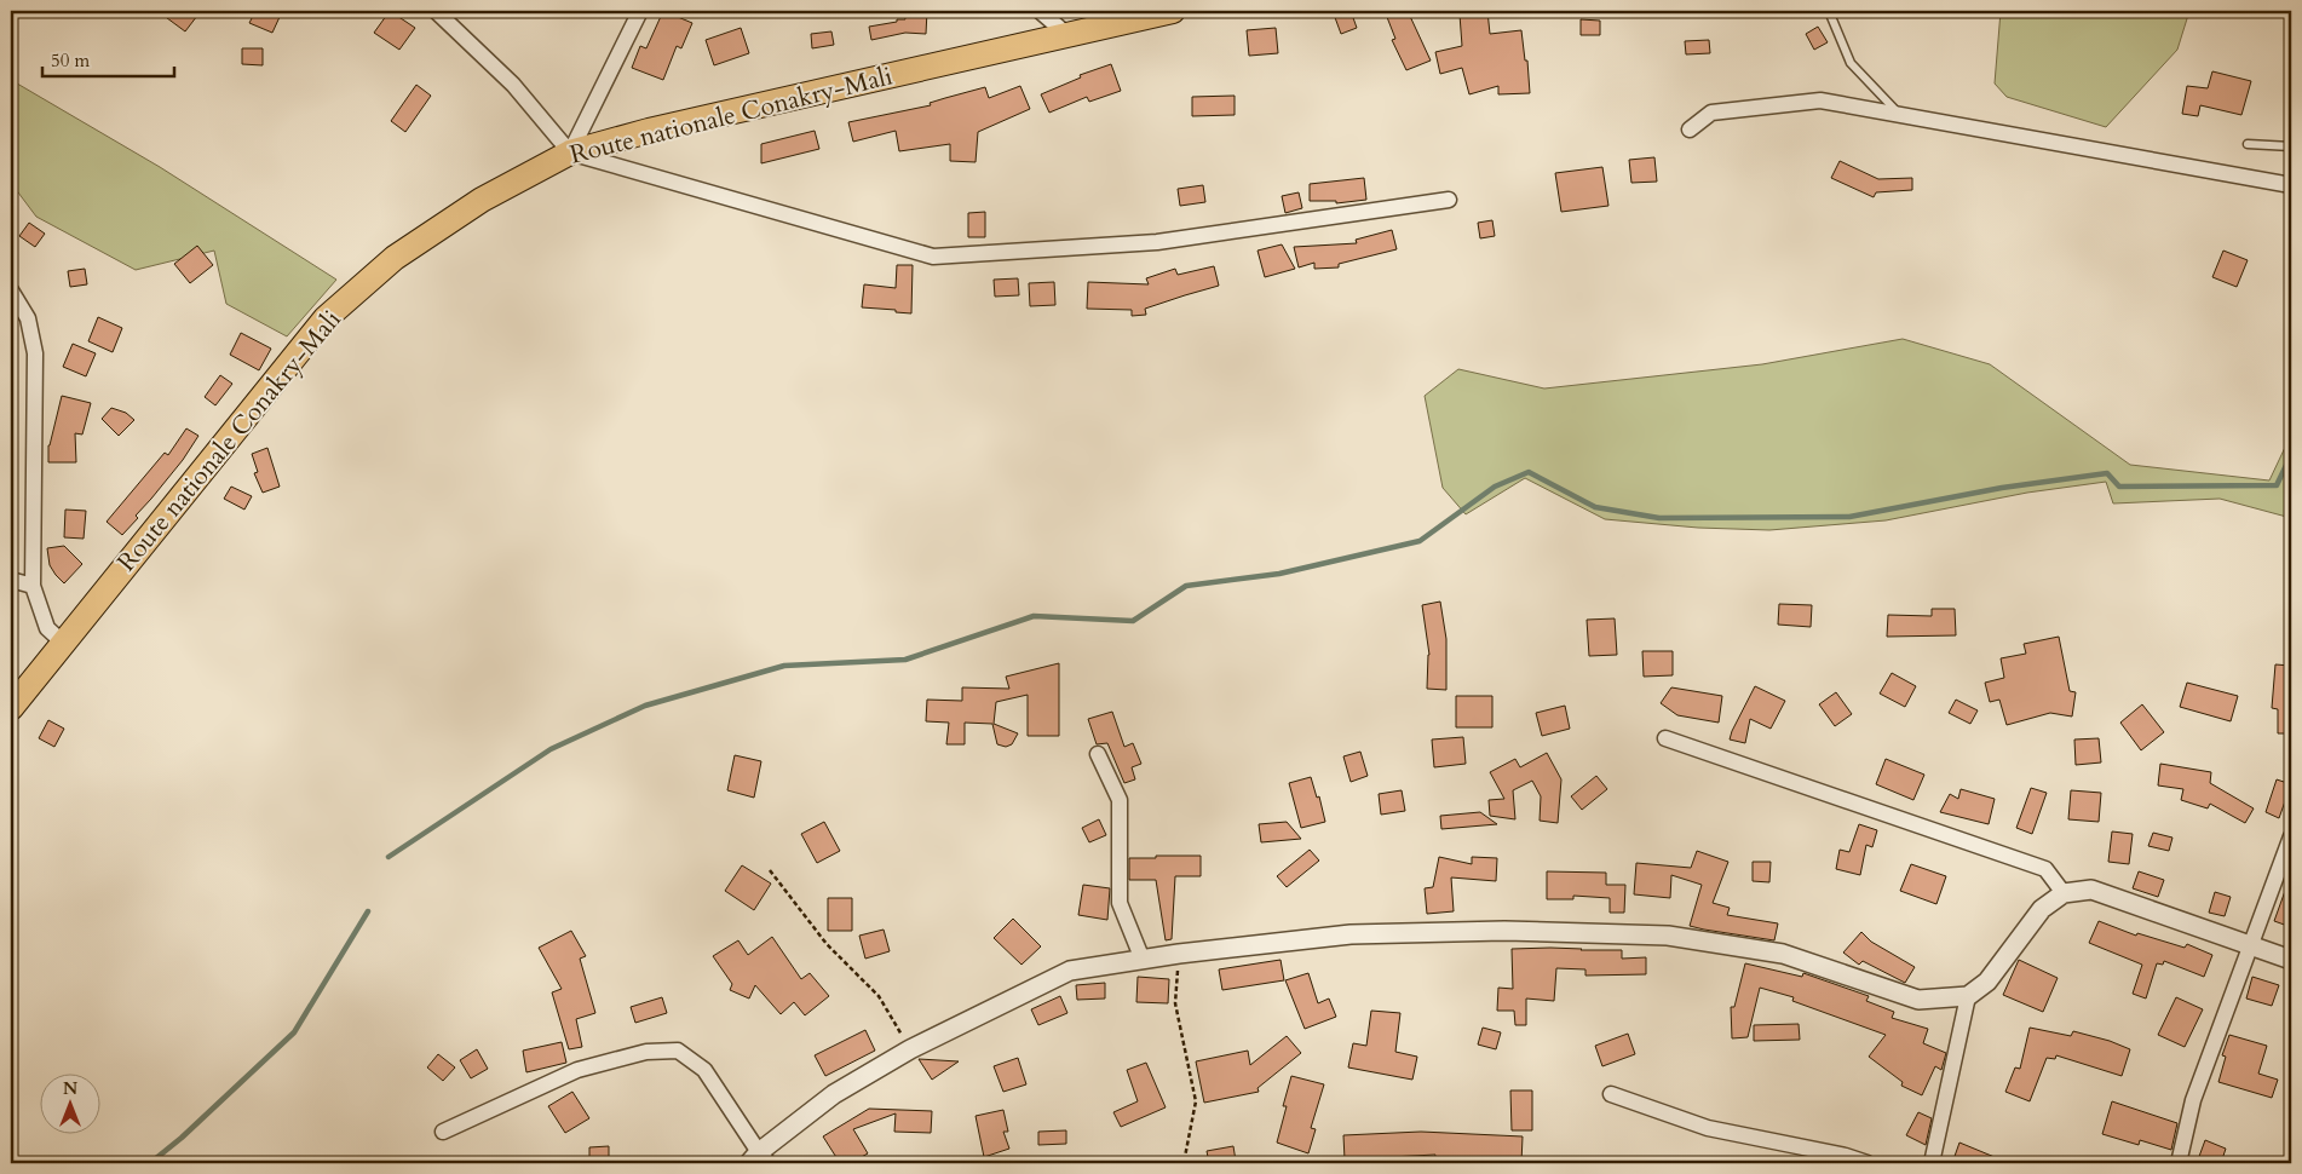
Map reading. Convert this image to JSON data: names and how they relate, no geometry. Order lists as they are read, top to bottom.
{
  "streets": {
    "highway": ["Route nationale Conakry-Mali"]
  },
  "scale_bar": "50 m",
  "north": "top"
}
